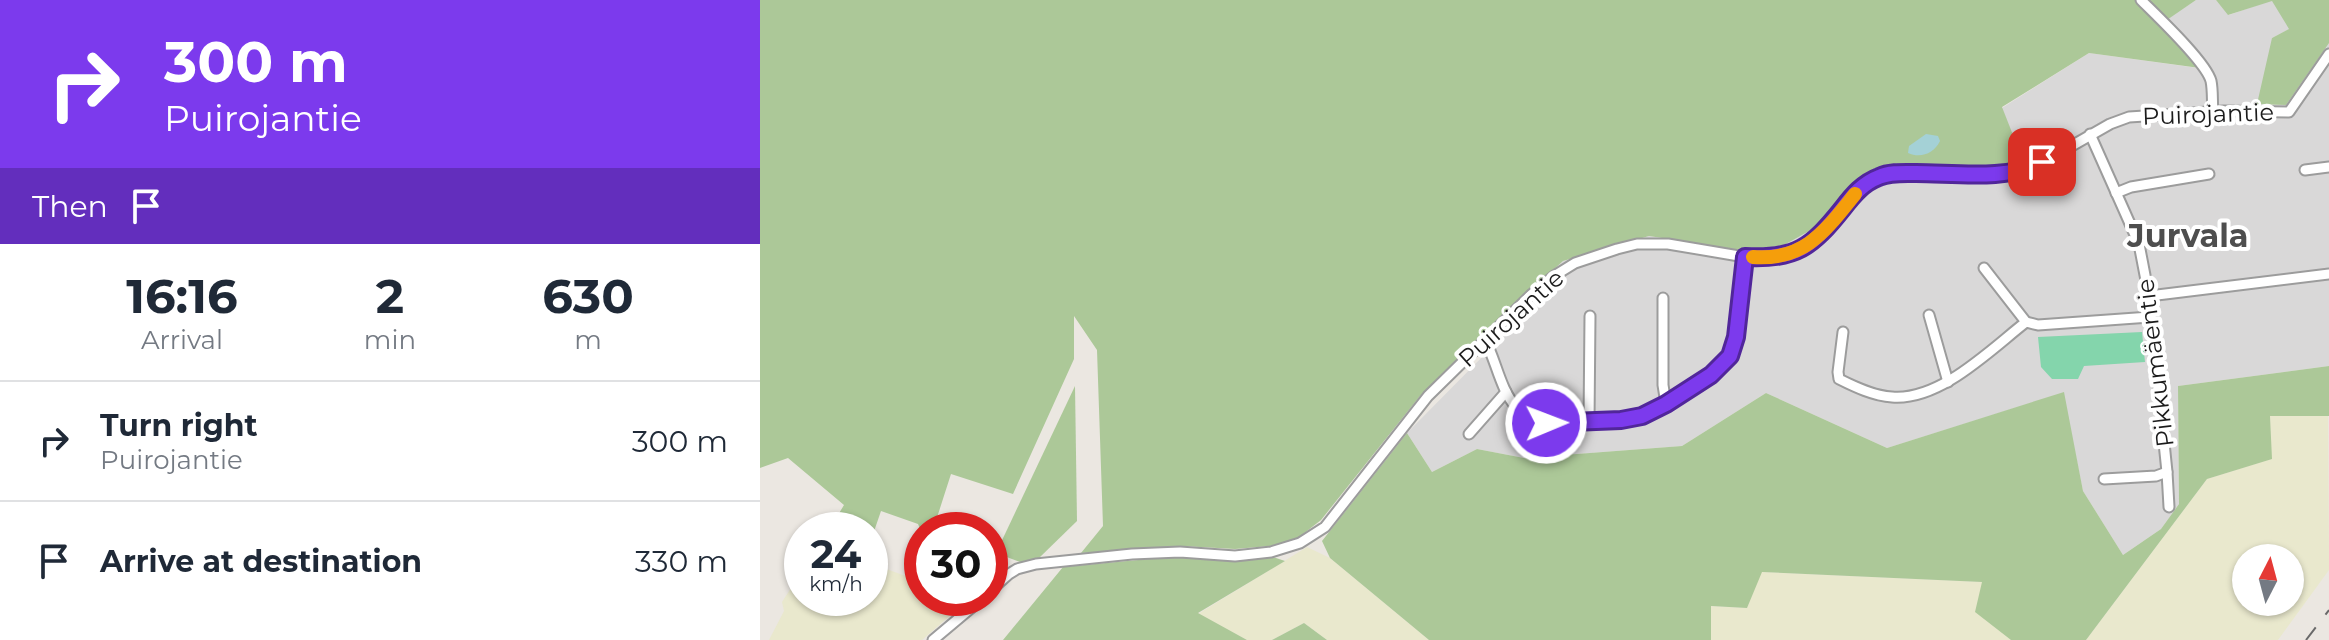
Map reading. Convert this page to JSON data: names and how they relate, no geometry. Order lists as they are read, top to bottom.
{
  "streets": {
    "street": ["Puirojantie", "Pikkumäentie"]
  },
  "crossings": [
    ["Puirojantie", "Pikkumäentie"]
  ],
  "districts": ["Jurvala"],
  "north": "top",
  "page": {
    "turn": ["300 m", "Puirojantie"],
    "then": "Then",
    "eta": [
      "16:16",
      "Arrival",
      "2",
      "min",
      "630",
      "m"
    ],
    "list": [
      {
        "name": "Turn right",
        "note": "Puirojantie",
        "value": "300 m"
      },
      {
        "name": "Arrive at destination",
        "value": "330 m"
      }
    ],
    "speed": "24 km/h",
    "limit": "30"
  }
}
